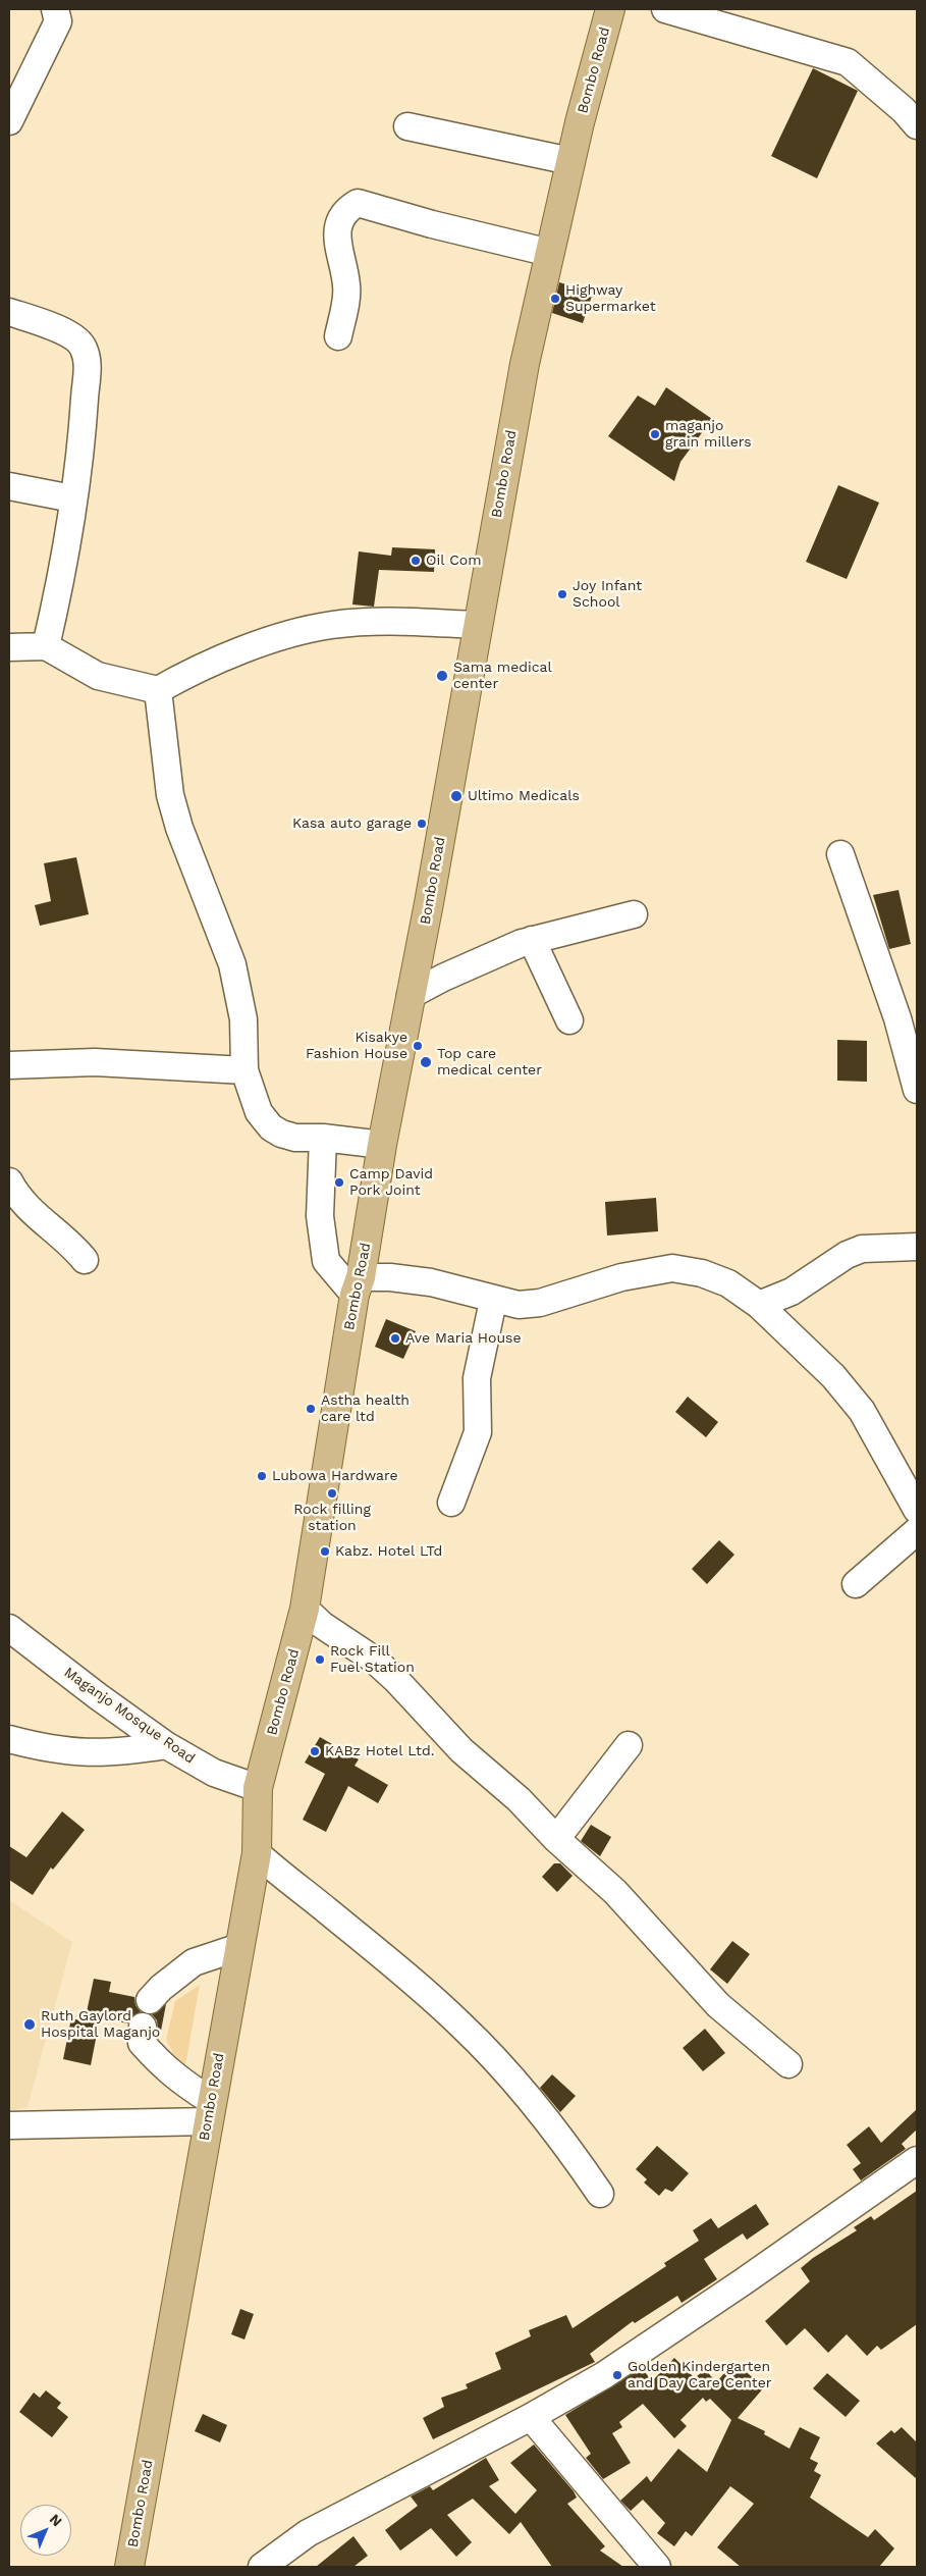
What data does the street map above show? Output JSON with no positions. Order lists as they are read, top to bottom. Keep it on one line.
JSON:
{"streets":{"main road":["Bombo Road"],"street":["Maganjo Mosque Road"]},"crossings":[["Bombo Road","Maganjo Mosque Road"]],"places":["Highway Supermarket","maganjo grain millers","Oil Com","Joy Infant School","Sama medical center","Ultimo Medicals","Kasa auto garage","Kisakye Fashion House","Top care medical center","Camp David Pork Joint","Ave Maria House","Astha health care ltd","Lubowa Hardware","Rock filling station","Kabz. Hotel LTd","Rock Fill Fuel Station","KABz Hotel Ltd.","Ruth Gaylord Hospital Maganjo","Golden Kindergarten and Day Care Center"],"north":"top right"}
